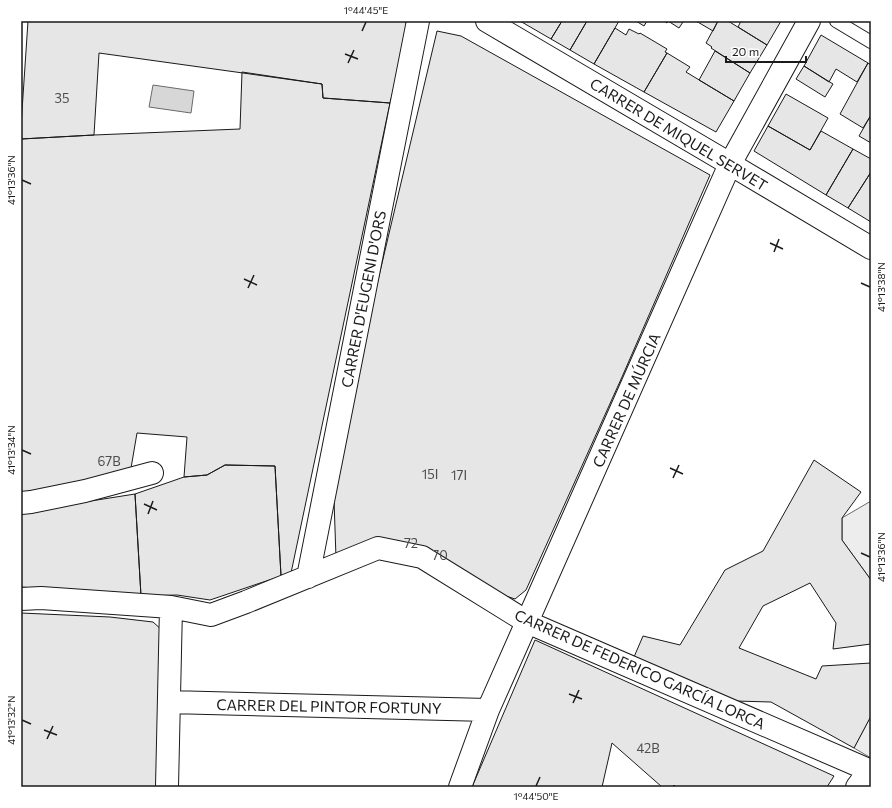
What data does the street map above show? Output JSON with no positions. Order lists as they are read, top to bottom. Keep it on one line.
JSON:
{"streets":{"street":["CARRER DE MIQUEL SERVET","CARRER D'EUGENI D'ORS","CARRER DE MÚRCIA","CARRER DE FEDERICO GARCÍA LORCA","CARRER DEL PINTOR FORTUNY"]},"crossings":[["CARRER DE MIQUEL SERVET","CARRER DE MÚRCIA"],["CARRER D'EUGENI D'ORS","CARRER DE FEDERICO GARCÍA LORCA"],["CARRER DE MÚRCIA","CARRER DE FEDERICO GARCÍA LORCA"],["CARRER DE MÚRCIA","CARRER DEL PINTOR FORTUNY"]],"house_numbers":["35","67B","15I","17I","72","70","42B"],"scale_bar":"20 m","coordinates":["1°44'45\"E","41°13'36\"N","41°13'38\"N","41°13'34\"N","41°13'32\"N","1°44'50\"E"]}
